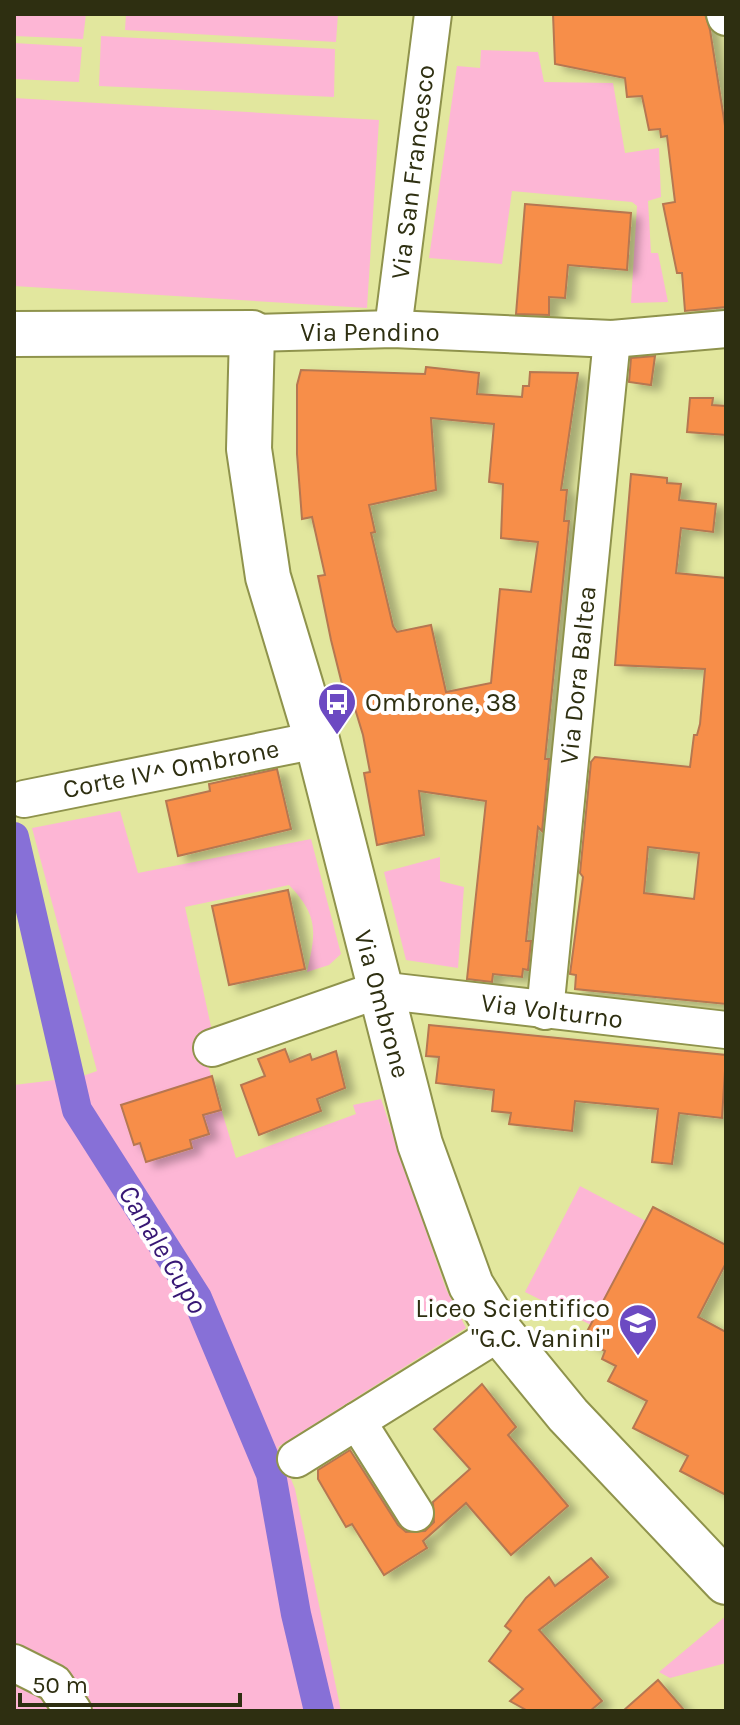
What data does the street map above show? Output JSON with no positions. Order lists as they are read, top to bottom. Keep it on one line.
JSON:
{"streets":{"street":["Via San Francesco","Via Pendino","Via Dora Baltea","Corte IV^ Ombrone","Via Ombrone","Via Volturno"]},"crossings":[["Via San Francesco","Via Pendino"],["Via Pendino","Via Dora Baltea"],["Via Pendino","Via Ombrone"],["Via Dora Baltea","Via Volturno"],["Corte IV^ Ombrone","Via Ombrone"],["Via Ombrone","Via Volturno"]],"water":["Canale Cupo"],"places":{"bus stop":["Ombrone, 38"],"school or university":["Liceo Scientifico \"G.C. Vanini\""]},"scale_bar":"50 m"}
